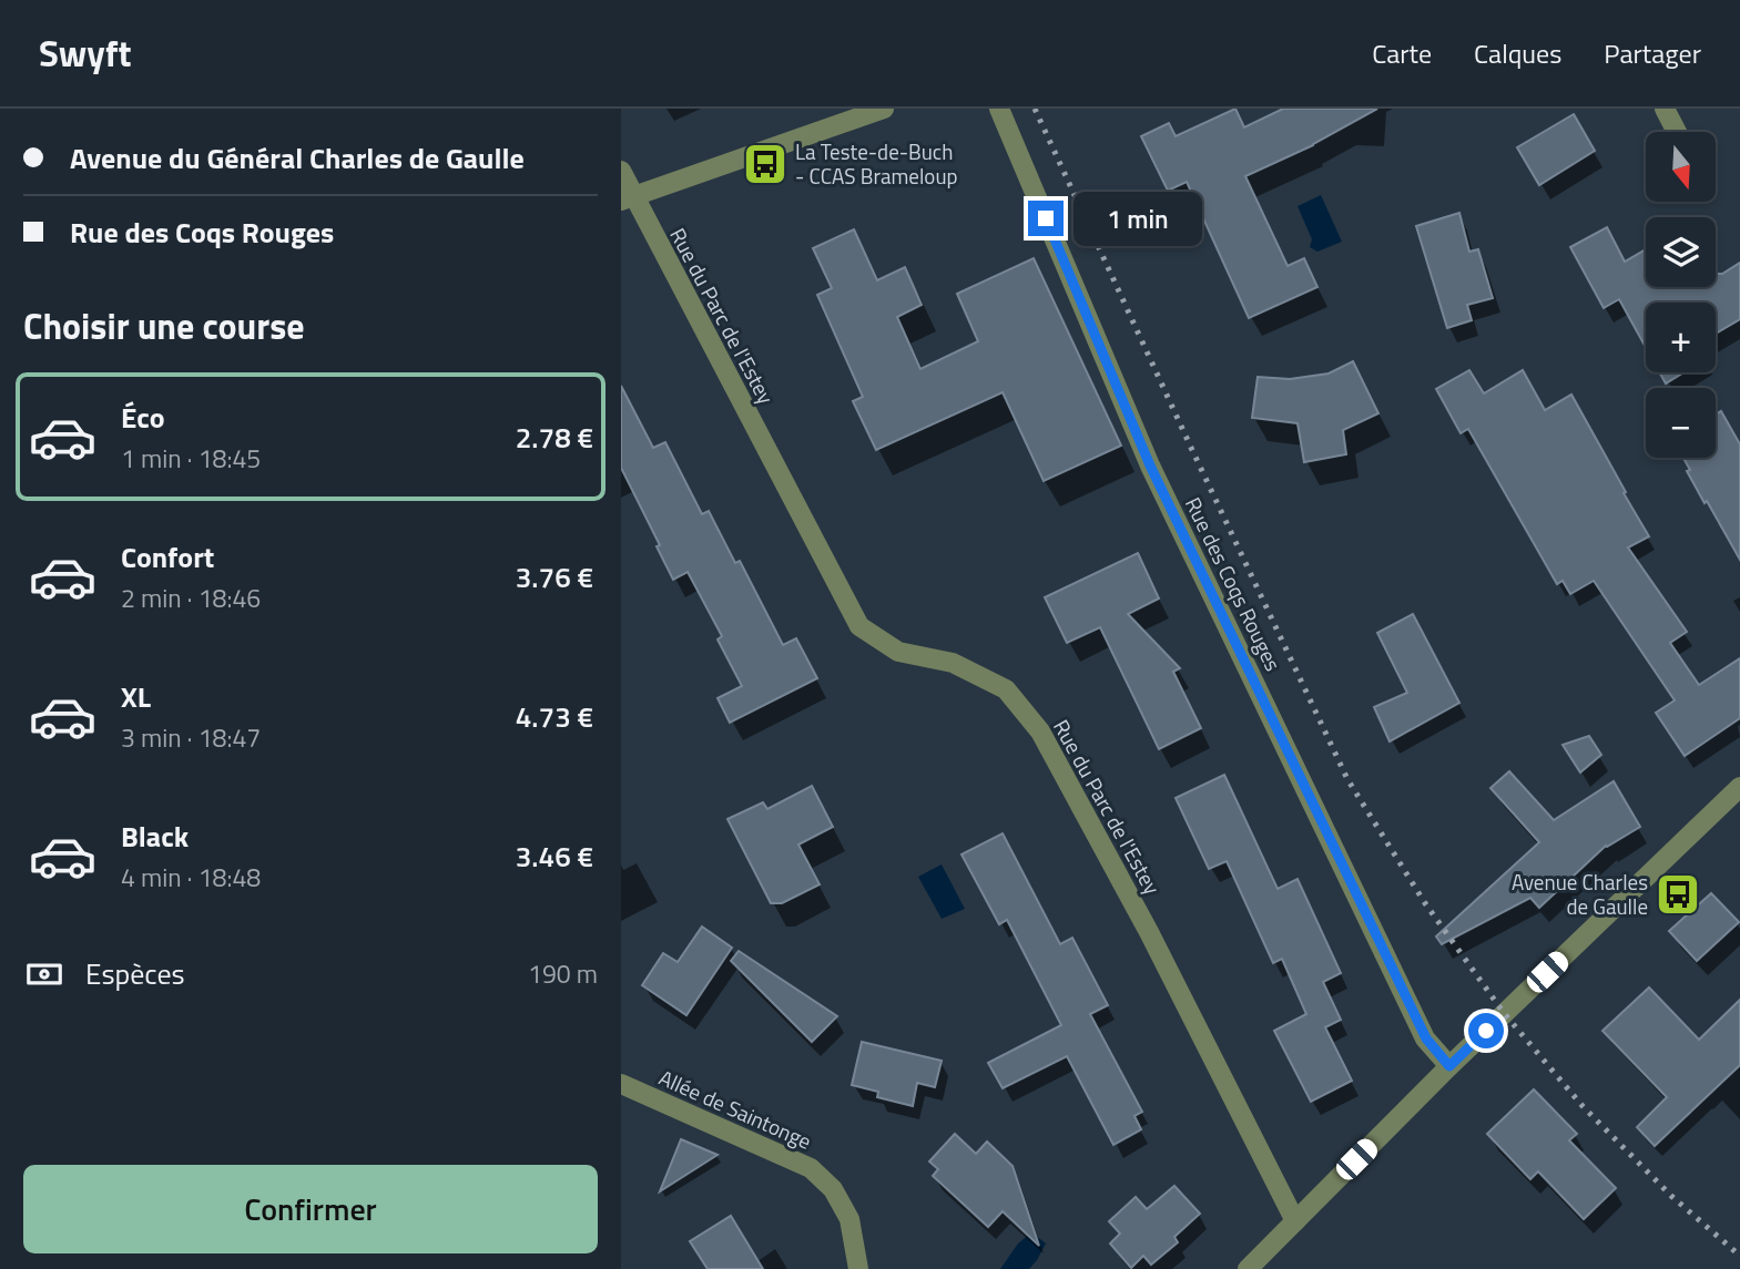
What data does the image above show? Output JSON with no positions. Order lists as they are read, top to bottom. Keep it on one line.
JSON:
{"streets":{"street":["Rue du Parc de l'Estey","Rue des Coqs Rouges","Allée de Saintonge"]},"places":{"bus stop":["La Teste-de-Buch - CCAS Brameloup","Avenue Charles de Gaulle"]},"north":"bottom","page":{"header":"Swyft","nav":["Carte","Calques","Partager"],"banner":["Avenue du Général Charles de Gaulle","Rue des Coqs Rouges"],"map_buttons":["+","−"],"bubble":"1 min","heading":"Choisir une course","list":[{"name":"Éco","note":"1 min · 18:45","value":"2.78 €"},{"name":"Confort","note":"2 min · 18:46","value":"3.76 €"},{"name":"XL","note":"3 min · 18:47","value":"4.73 €"},{"name":"Black","note":"4 min · 18:48","value":"3.46 €"}],"pay":["Espèces","190 m"],"buttons":"Confirmer"}}
